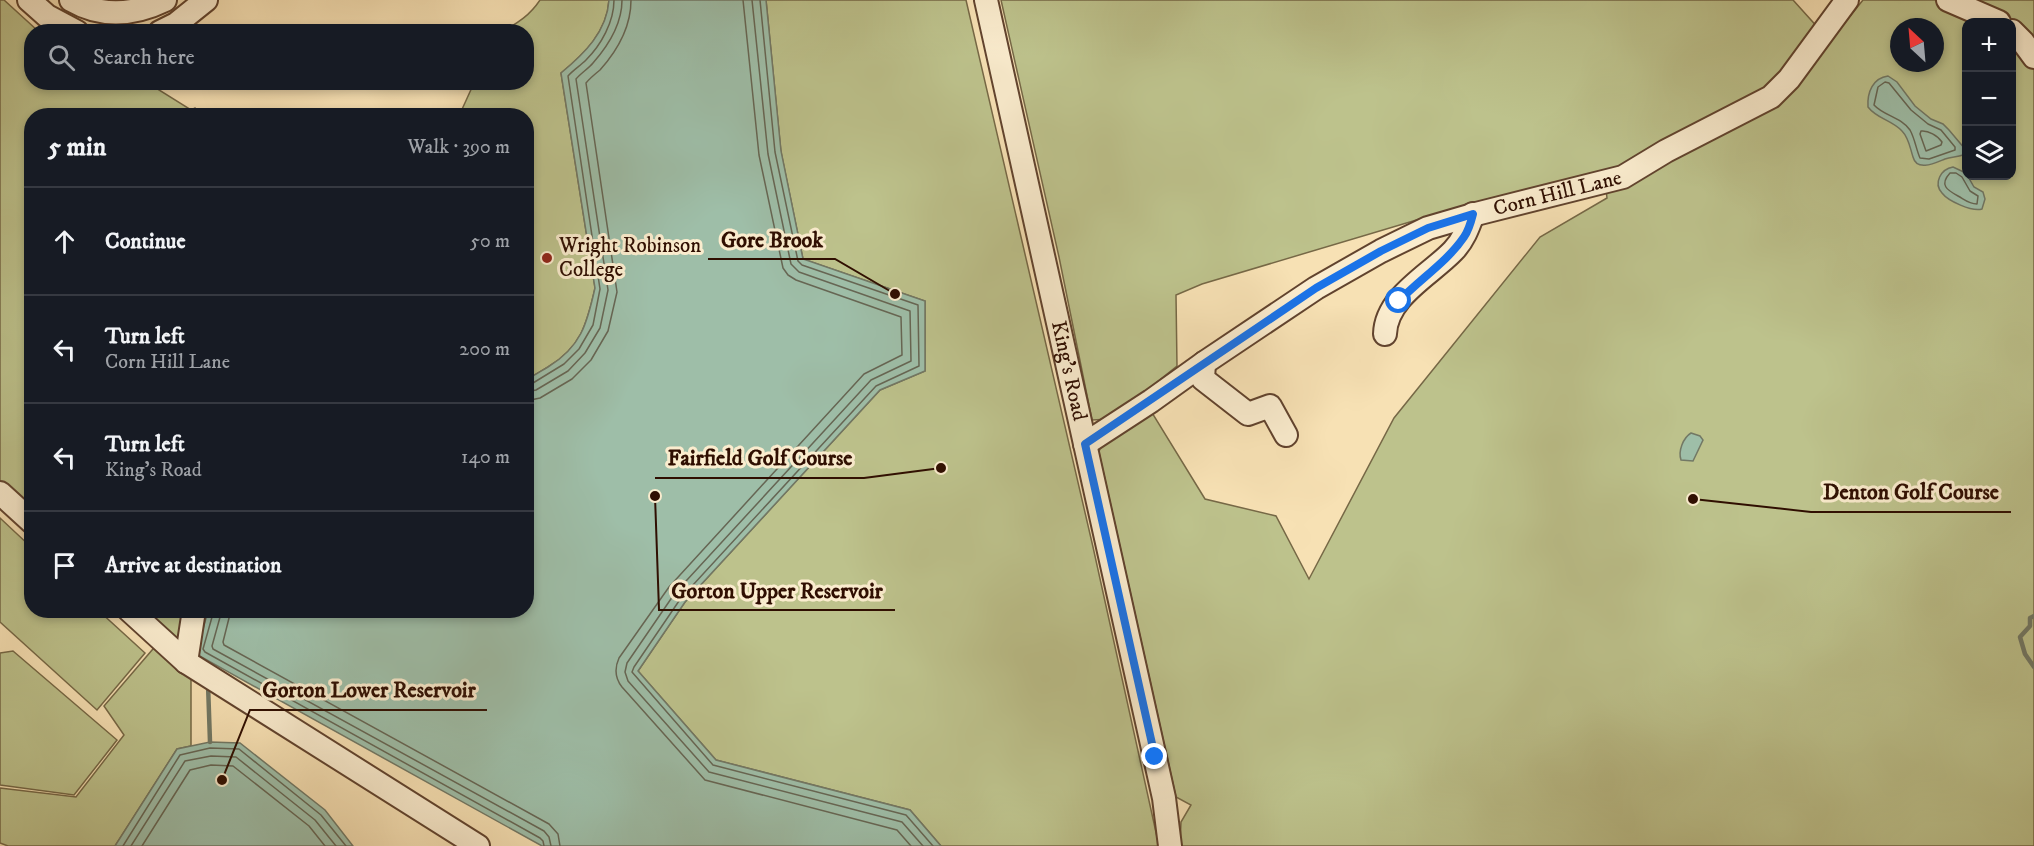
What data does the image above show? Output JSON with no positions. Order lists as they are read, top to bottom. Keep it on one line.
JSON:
{"streets":{"street":["Corn Hill Lane","King's Road"]},"crossings":[["Corn Hill Lane","King's Road"]],"places":["Wright Robinson College","Gore Brook","Fairfield Golf Course","Gorton Upper Reservoir","Denton Golf Course","Gorton Lower Reservoir"],"north":"top left","page":{"map_buttons":["+","−"],"search":"Search here","heading":["5 min","Walk · 390 m"],"list":[["Continue","50 m"],["Turn left","Corn Hill Lane","200 m"],["Turn left","King's Road","140 m"],"Arrive at destination"]}}
